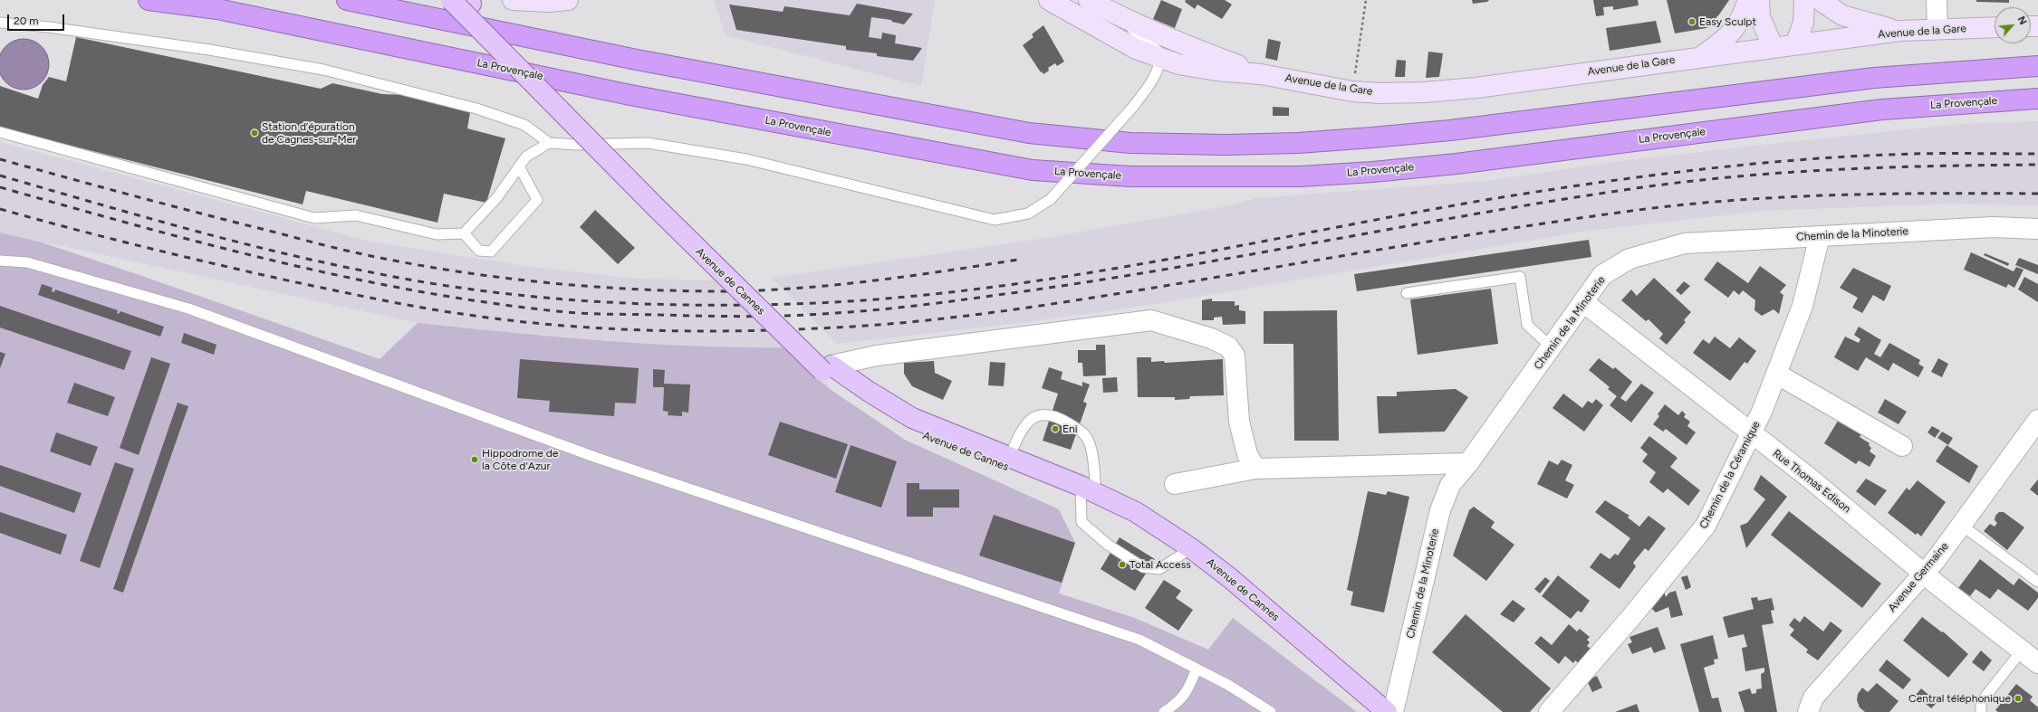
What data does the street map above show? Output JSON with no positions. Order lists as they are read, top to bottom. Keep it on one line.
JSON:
{"streets":{"highway":["La Provençale"],"main road":["Avenue de la Gare","Avenue de Cannes"],"street":["Chemin de la Minoterie","Chemin de la Céramique","Rue Thomas Edison","Avenue Germaine"]},"crossings":[["Chemin de la Minoterie","Chemin de la Céramique"],["Chemin de la Minoterie","Rue Thomas Edison"],["Chemin de la Céramique","Rue Thomas Edison"],["Rue Thomas Edison","Avenue Germaine"]],"places":["Easy Sculpt","Station d’épuration de Cagnes-sur-Mer","Eni","Hippodrome de la Côte d'Azur","Total Access","Central téléphonique"],"scale_bar":"20 m","north":"top right"}
